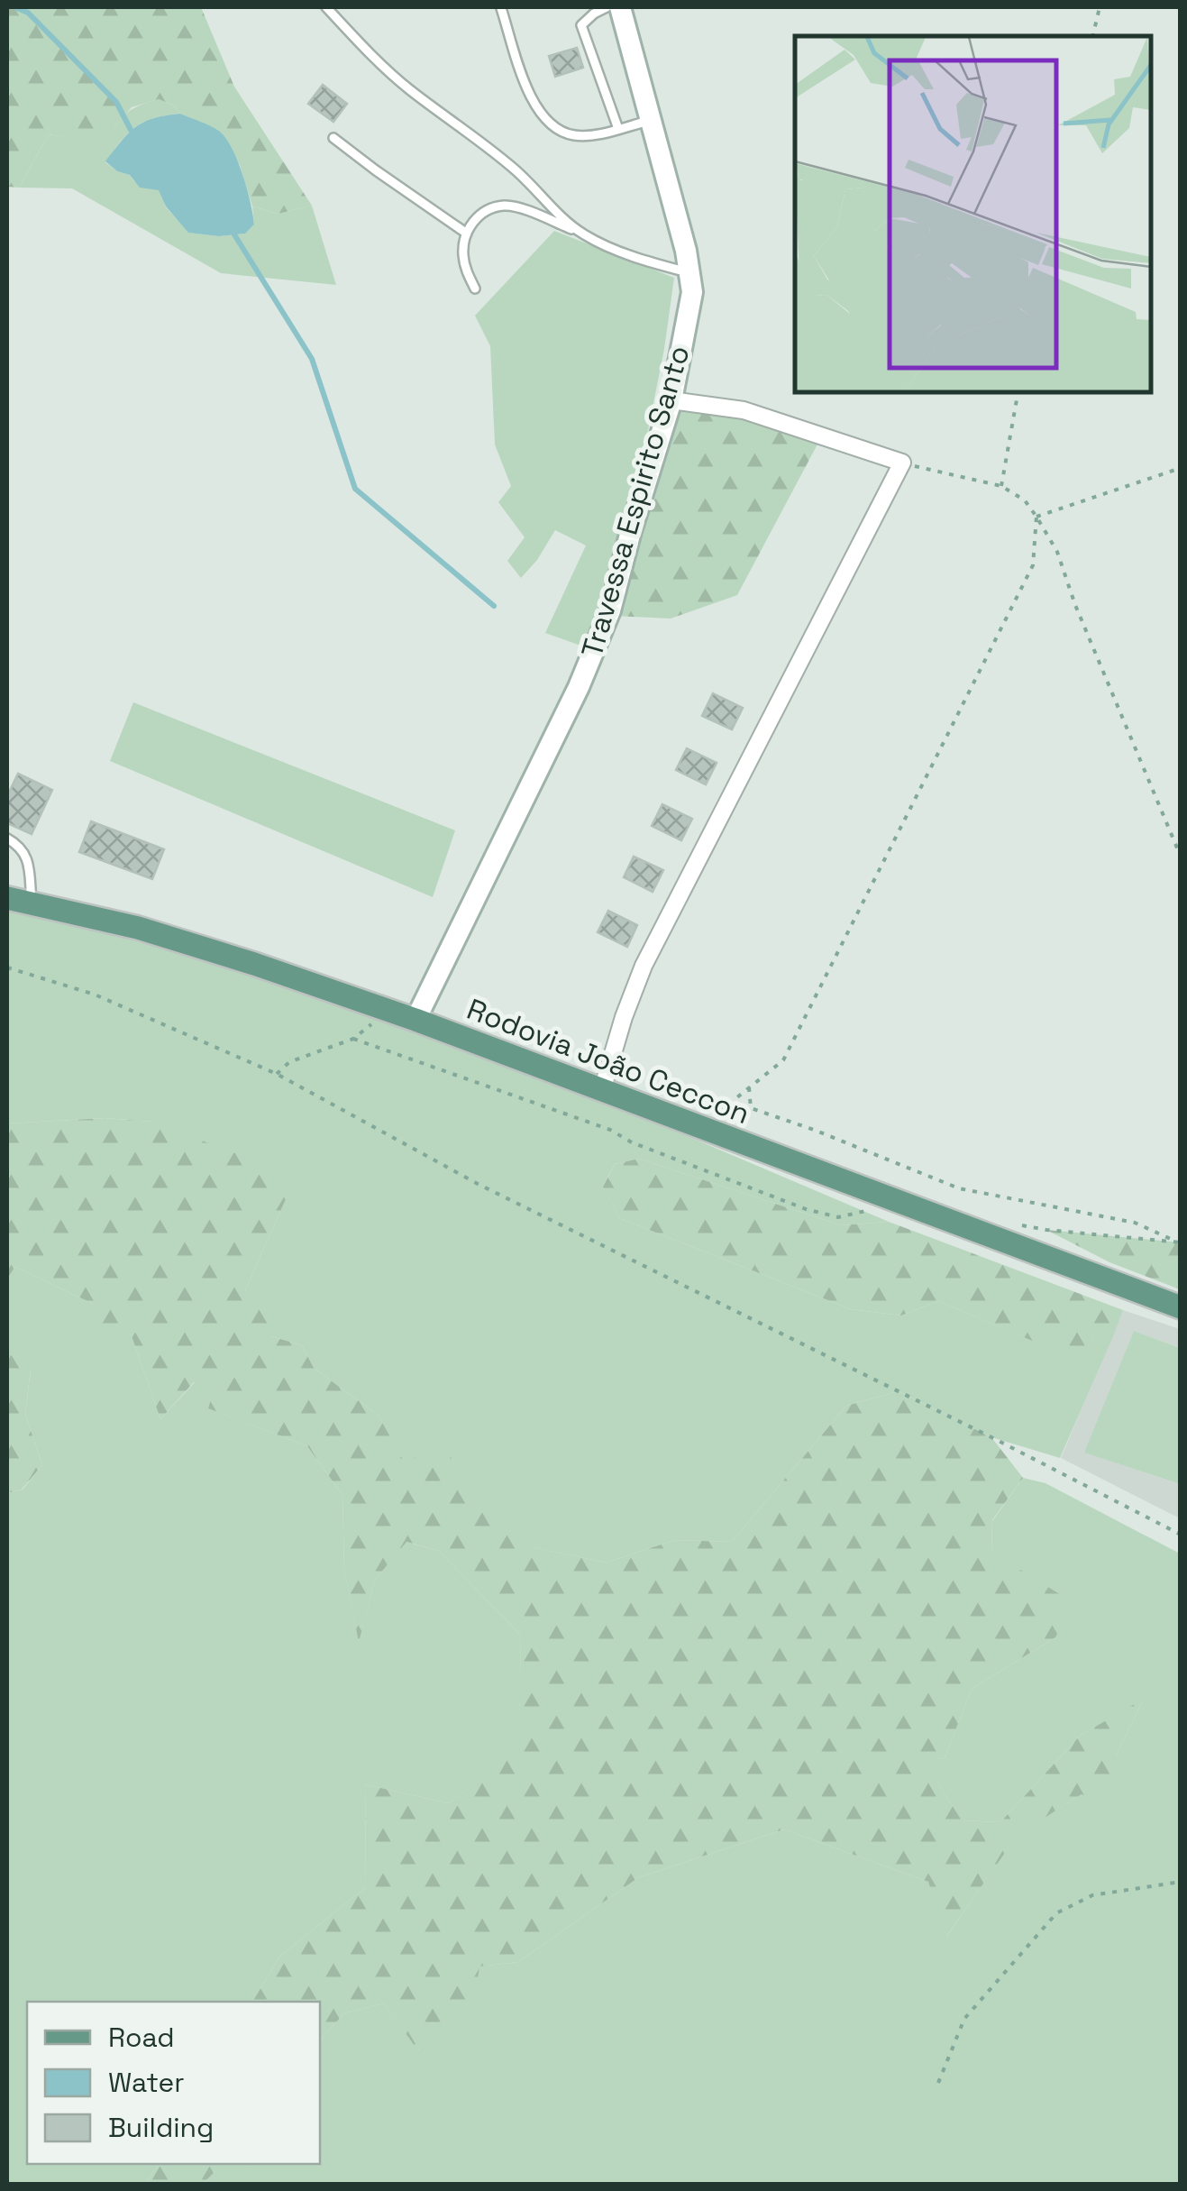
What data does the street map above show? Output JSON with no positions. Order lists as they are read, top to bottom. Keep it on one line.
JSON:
{"streets":{"main road":["Rodovia João Ceccon"],"street":["Travessa Espirito Santo"]},"crossings":[["Travessa Espirito Santo","Rodovia João Ceccon"]],"legend":["Road","Water","Building"]}
